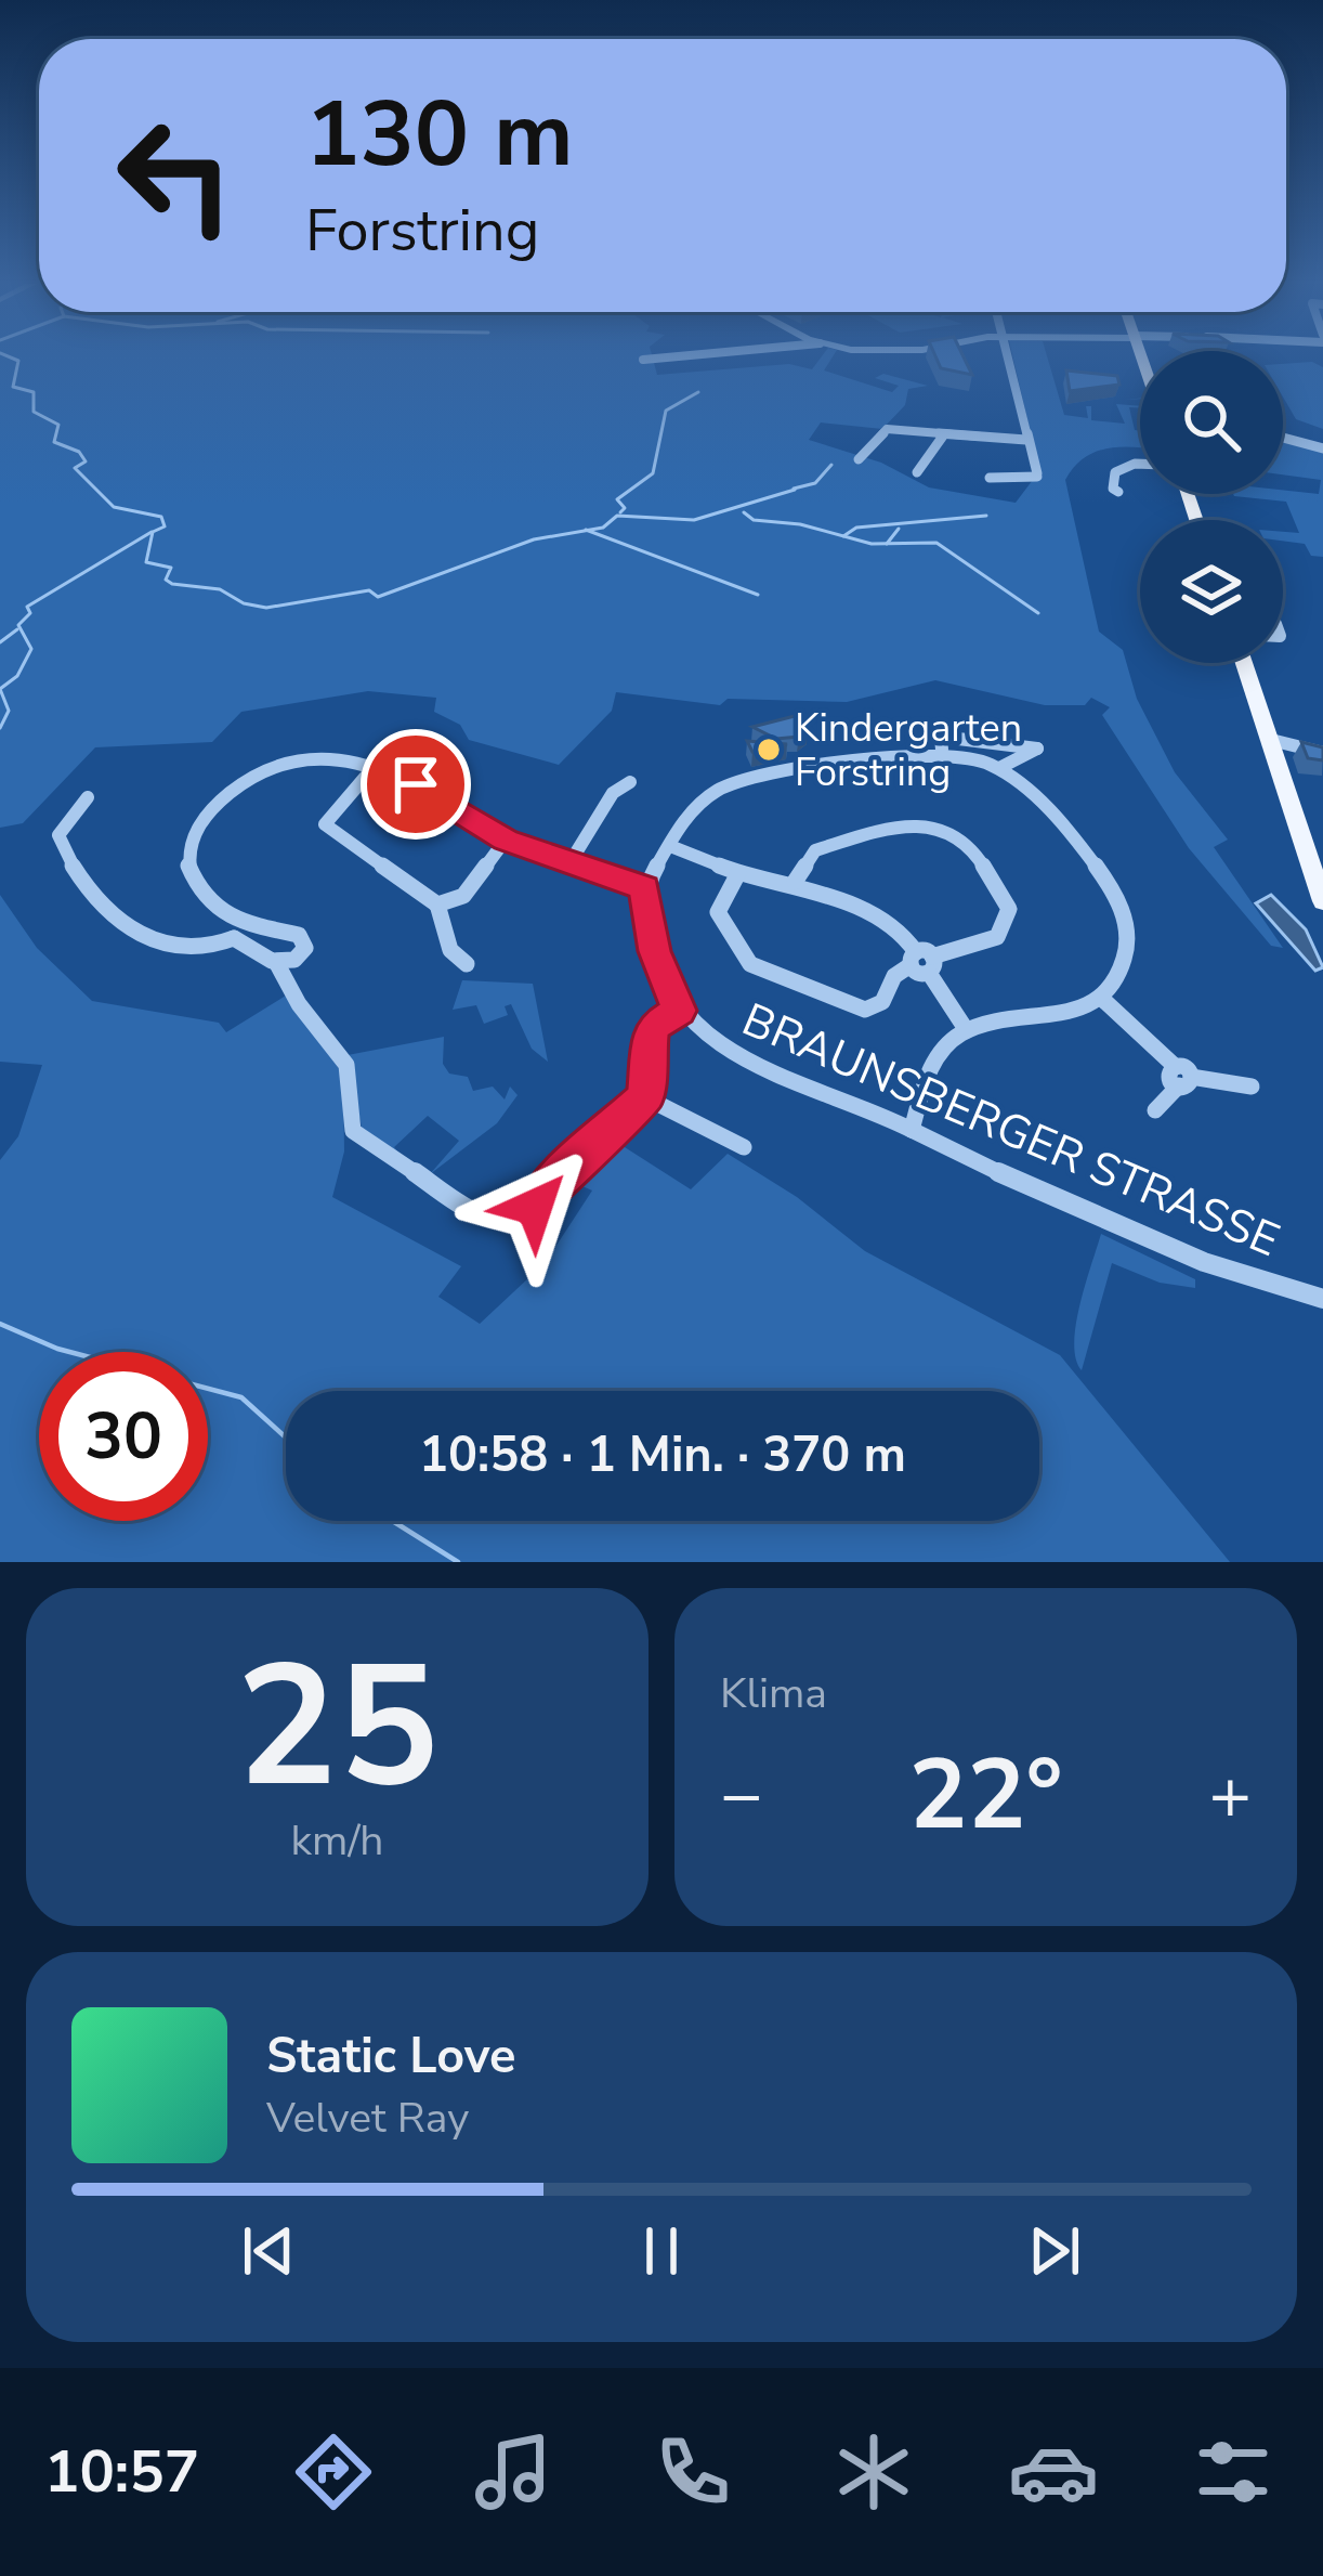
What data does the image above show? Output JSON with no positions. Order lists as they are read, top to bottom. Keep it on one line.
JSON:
{"streets":{"street":["BRAUNSBERGER STRASSE"]},"places":["Kindergarten Forstring"],"page":{"turn":["130 m","Forstring"],"limit":"30","trip":"10:58 · 1 Min. · 370 m","tile":[["25","km/h"],"Klima"],"heat":["−","22°","+"],"song":["Static Love","Velvet Ray"],"tabs":"10:57"}}
